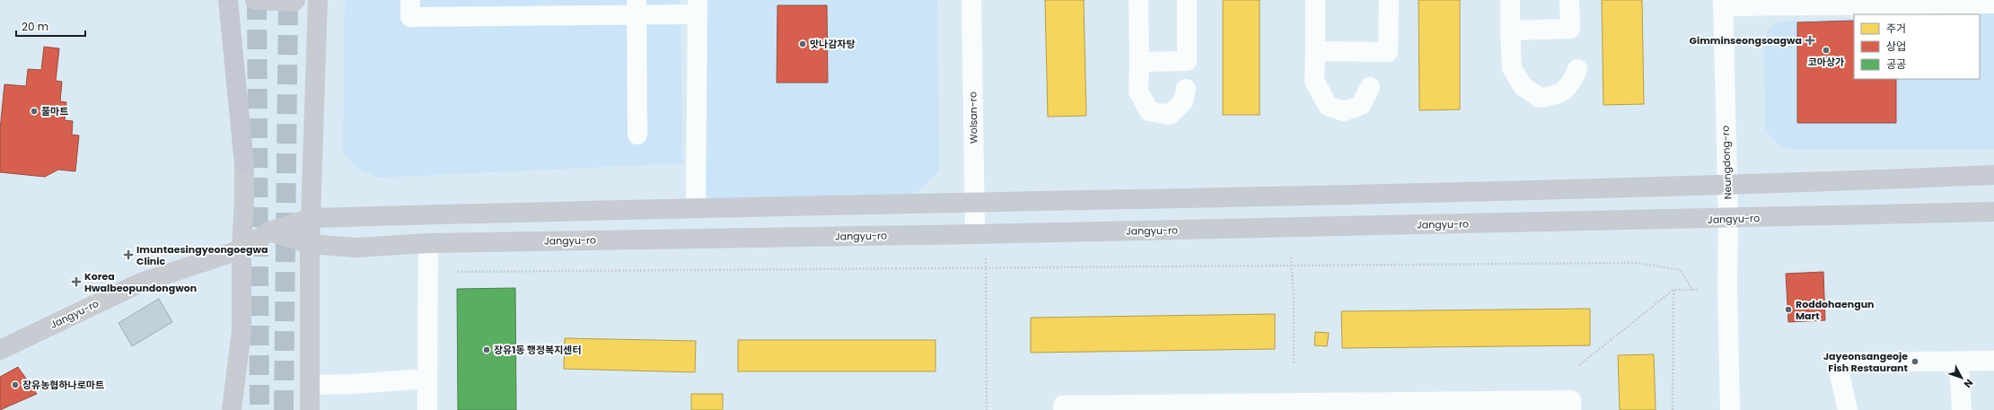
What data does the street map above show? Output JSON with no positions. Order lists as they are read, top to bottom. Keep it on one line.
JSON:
{"streets":{"main road":["Jangyu-ro"],"street":["Wolsan-ro","Neungdong-ro"]},"crossings":[["Wolsan-ro","Jangyu-ro"],["Neungdong-ro","Jangyu-ro"]],"places":{"health":["Gimminseongsoagwa","Imuntaesingyeongoegwa Clinic","Korea Hwalbeopundongwon"],"other":["맛나감자탕","코아상가","풀마트","Roddohaengun Mart","장유1동 행정복지센터","Jayeonsangeoje Fish Restaurant","장유농협하나로마트"]},"legend":["주거","상업","공공"],"scale_bar":"20 m","north":"bottom right"}
